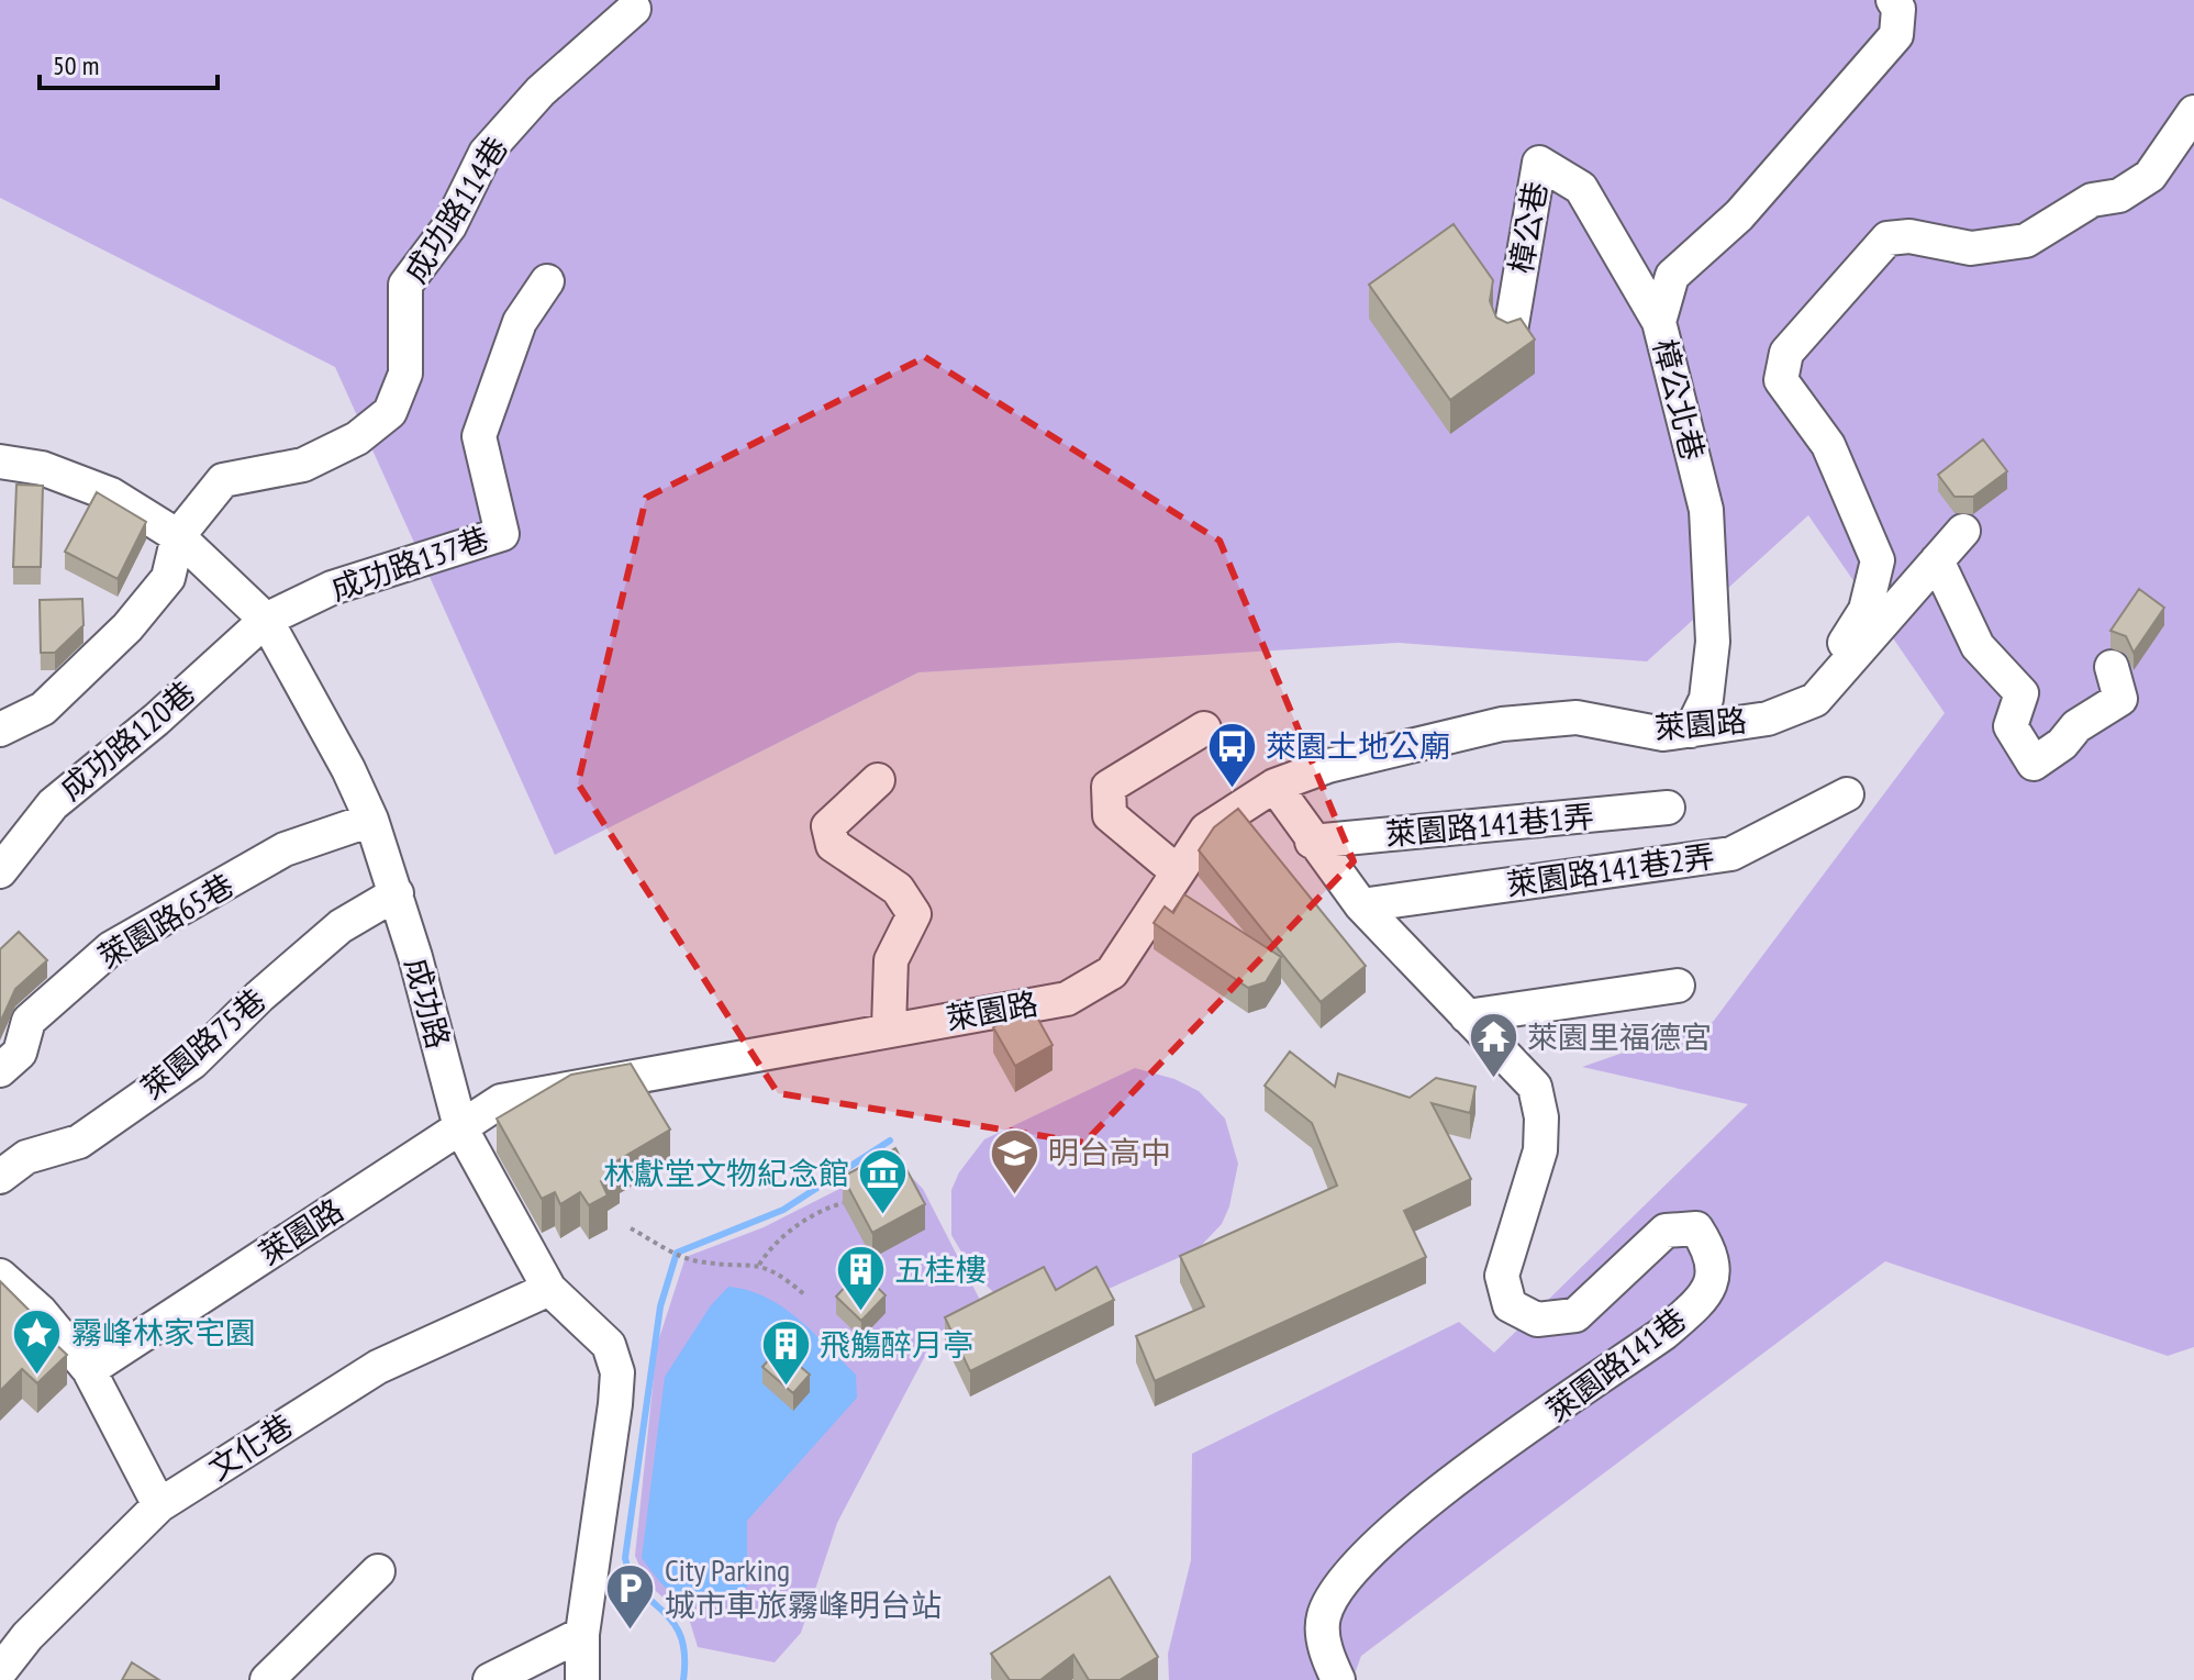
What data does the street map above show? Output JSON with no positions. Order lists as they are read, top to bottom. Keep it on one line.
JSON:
{"streets":{"street":["成功路114巷","樟公巷","樟公北巷","成功路137巷","萊園路","成功路120巷","萊園路141巷1弄","萊園路141巷2弄","萊園路65巷","成功路","萊園路75巷","萊園路141巷","文化巷"]},"crossings":[["成功路114巷","成功路"],["樟公巷","樟公北巷"],["樟公北巷","萊園路"],["成功路137巷","成功路120巷"],["成功路137巷","成功路"],["萊園路","成功路"],["萊園路","萊園路141巷"],["成功路120巷","成功路"],["萊園路141巷1弄","萊園路141巷"],["萊園路141巷2弄","萊園路141巷"],["萊園路65巷","成功路"],["成功路","萊園路75巷"],["成功路","文化巷"]],"places":{"bus stop":["萊園土地公廟"],"temple":["萊園里福德宮"],"school or university":["明台高中"],"museum":["林獻堂文物紀念館"],"building":["五桂樓","飛觴醉月亭"],"place":["霧峰林家宅園"],"parking":["City Parking 城市車旅霧峰明台站"]},"scale_bar":"50 m"}
